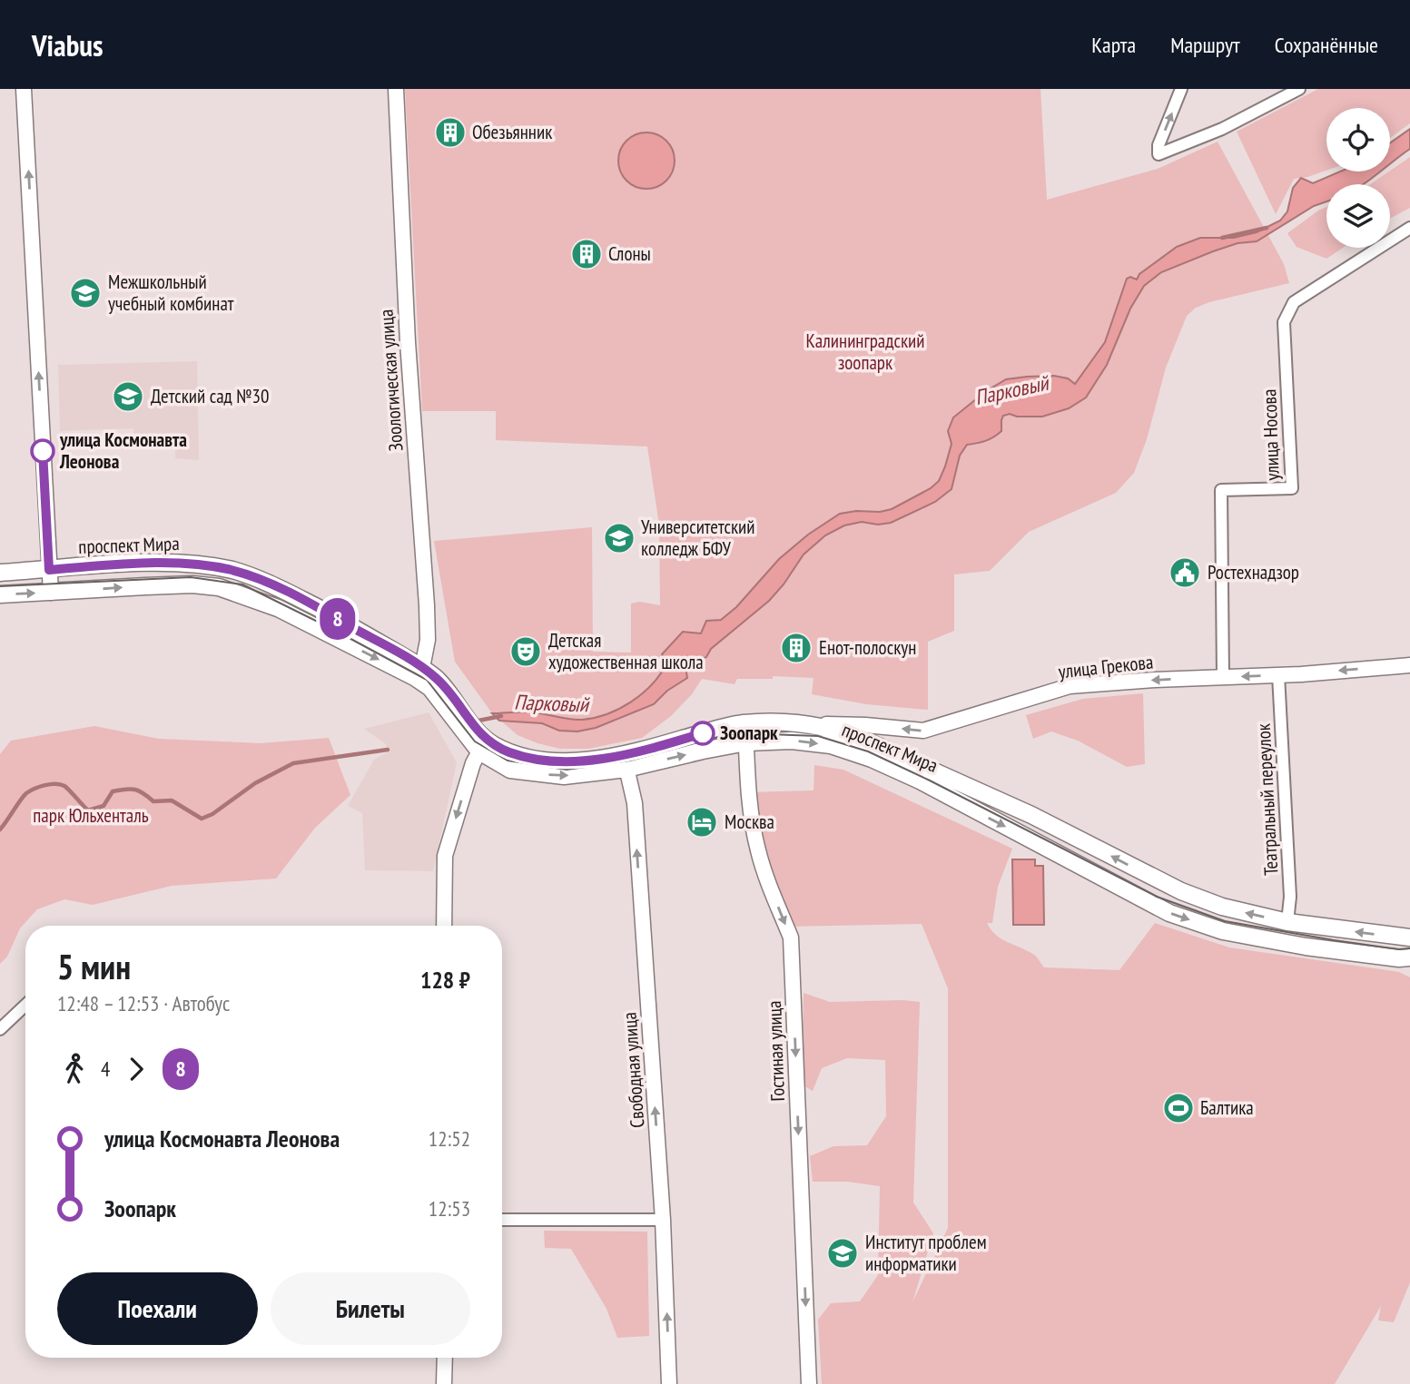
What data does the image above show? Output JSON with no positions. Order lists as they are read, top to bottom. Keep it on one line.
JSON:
{"streets":{"main road":["проспект Мира"],"street":["Зоологическая улица","улица Носова","улица Грекова","Театральный переулок","Гостиная улица","Свободная улица"]},"crossings":[["Зоологическая улица","проспект Мира"],["улица Носова","улица Грекова"],["проспект Мира","улица Грекова"],["проспект Мира","Театральный переулок"],["проспект Мира","Гостиная улица"],["проспект Мира","Свободная улица"],["улица Грекова","Театральный переулок"]],"one_way":["улица Грекова","Гостиная улица","Свободная улица"],"water":["Парковый"],"parks":["Калининградский зоопарк","парк Юльхенталь"],"places":{"building":["Обезьянник","Слоны","Енот-полоскун"],"school or university":["Межшкольный учебный комбинат","Детский сад №30","Университетский колледж БФУ","Институт проблем информатики"],"other":["улица Космонавта Леонова","Зоопарк"],"public building":["Ростехнадзор"],"theatre":["Детская художественная школа"],"hotel":["Москва"],"sports":["Балтика"]},"lines":["bus line 8"],"page":{"header":"Viabus","nav":["Карта","Маршрут","Сохранённые"],"on_map":"8","heading":["5 мин","12:48 – 12:53 · Автобус","128 ₽"],"legs":["4","8"],"list":[{"name":"улица Космонавта Леонова","value":"12:52"},{"name":"Зоопарк","value":"12:53"}],"buttons":["Поехали","Билеты"]}}
